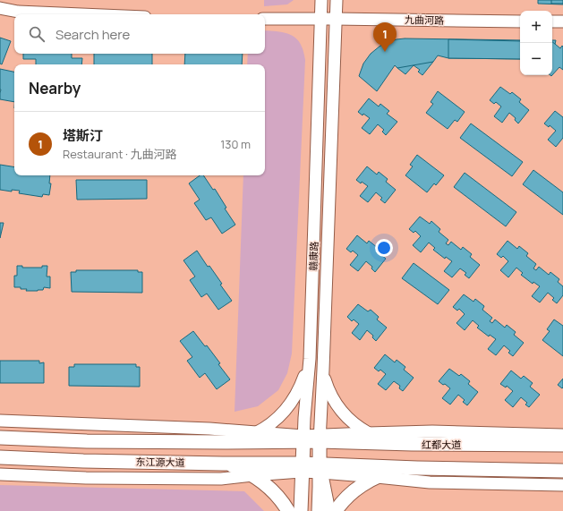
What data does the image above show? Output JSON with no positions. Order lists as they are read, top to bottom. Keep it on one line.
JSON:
{"streets":{"main road":["赣康路","红都大道","东江源大道"],"street":["九曲河路"]},"crossings":[["九曲河路","赣康路"],["赣康路","红都大道"],["赣康路","东江源大道"],["红都大道","东江源大道"]],"page":{"map_buttons":["+","−"],"search":"Search here","pins":"1","heading":"Nearby","list":[{"mark":"1","name":"塔斯汀","note":"Restaurant · 九曲河路","value":"130 m"}]}}
